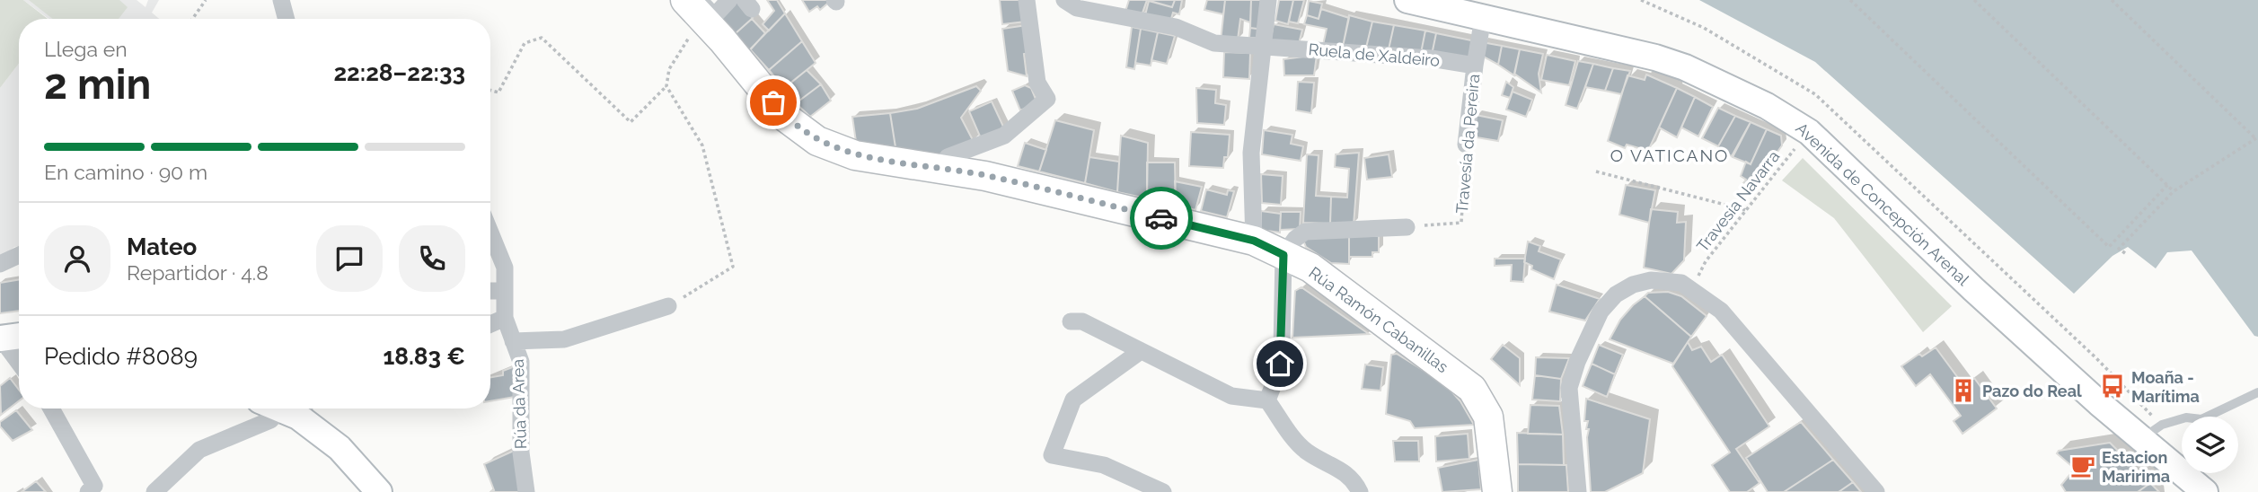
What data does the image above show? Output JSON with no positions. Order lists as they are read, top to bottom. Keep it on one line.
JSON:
{"streets":{"main road":["Rúa Ramón Cabanillas"],"street":["Ruela de Xaldeiro","Travesía da Pereira","Avenida de Concepción Arenal","Rúa da Area"],"path":["Travesía Navarra"]},"crossings":[["Ruela de Xaldeiro","Travesía da Pereira"],["Travesía Navarra","Avenida de Concepción Arenal"]],"districts":["O VATICANO"],"places":{"bus stop":["Moaña - Marítima"],"building":["Pazo do Real"],"cafe":["Estacion Maririma"]},"page":{"heading":["2 min","Llega en","22:28–22:33"],"panel":["Mateo","Repartidor · 4.8","Pedido #8089","18.83 €"],"bar":"En camino · 90 m"}}
